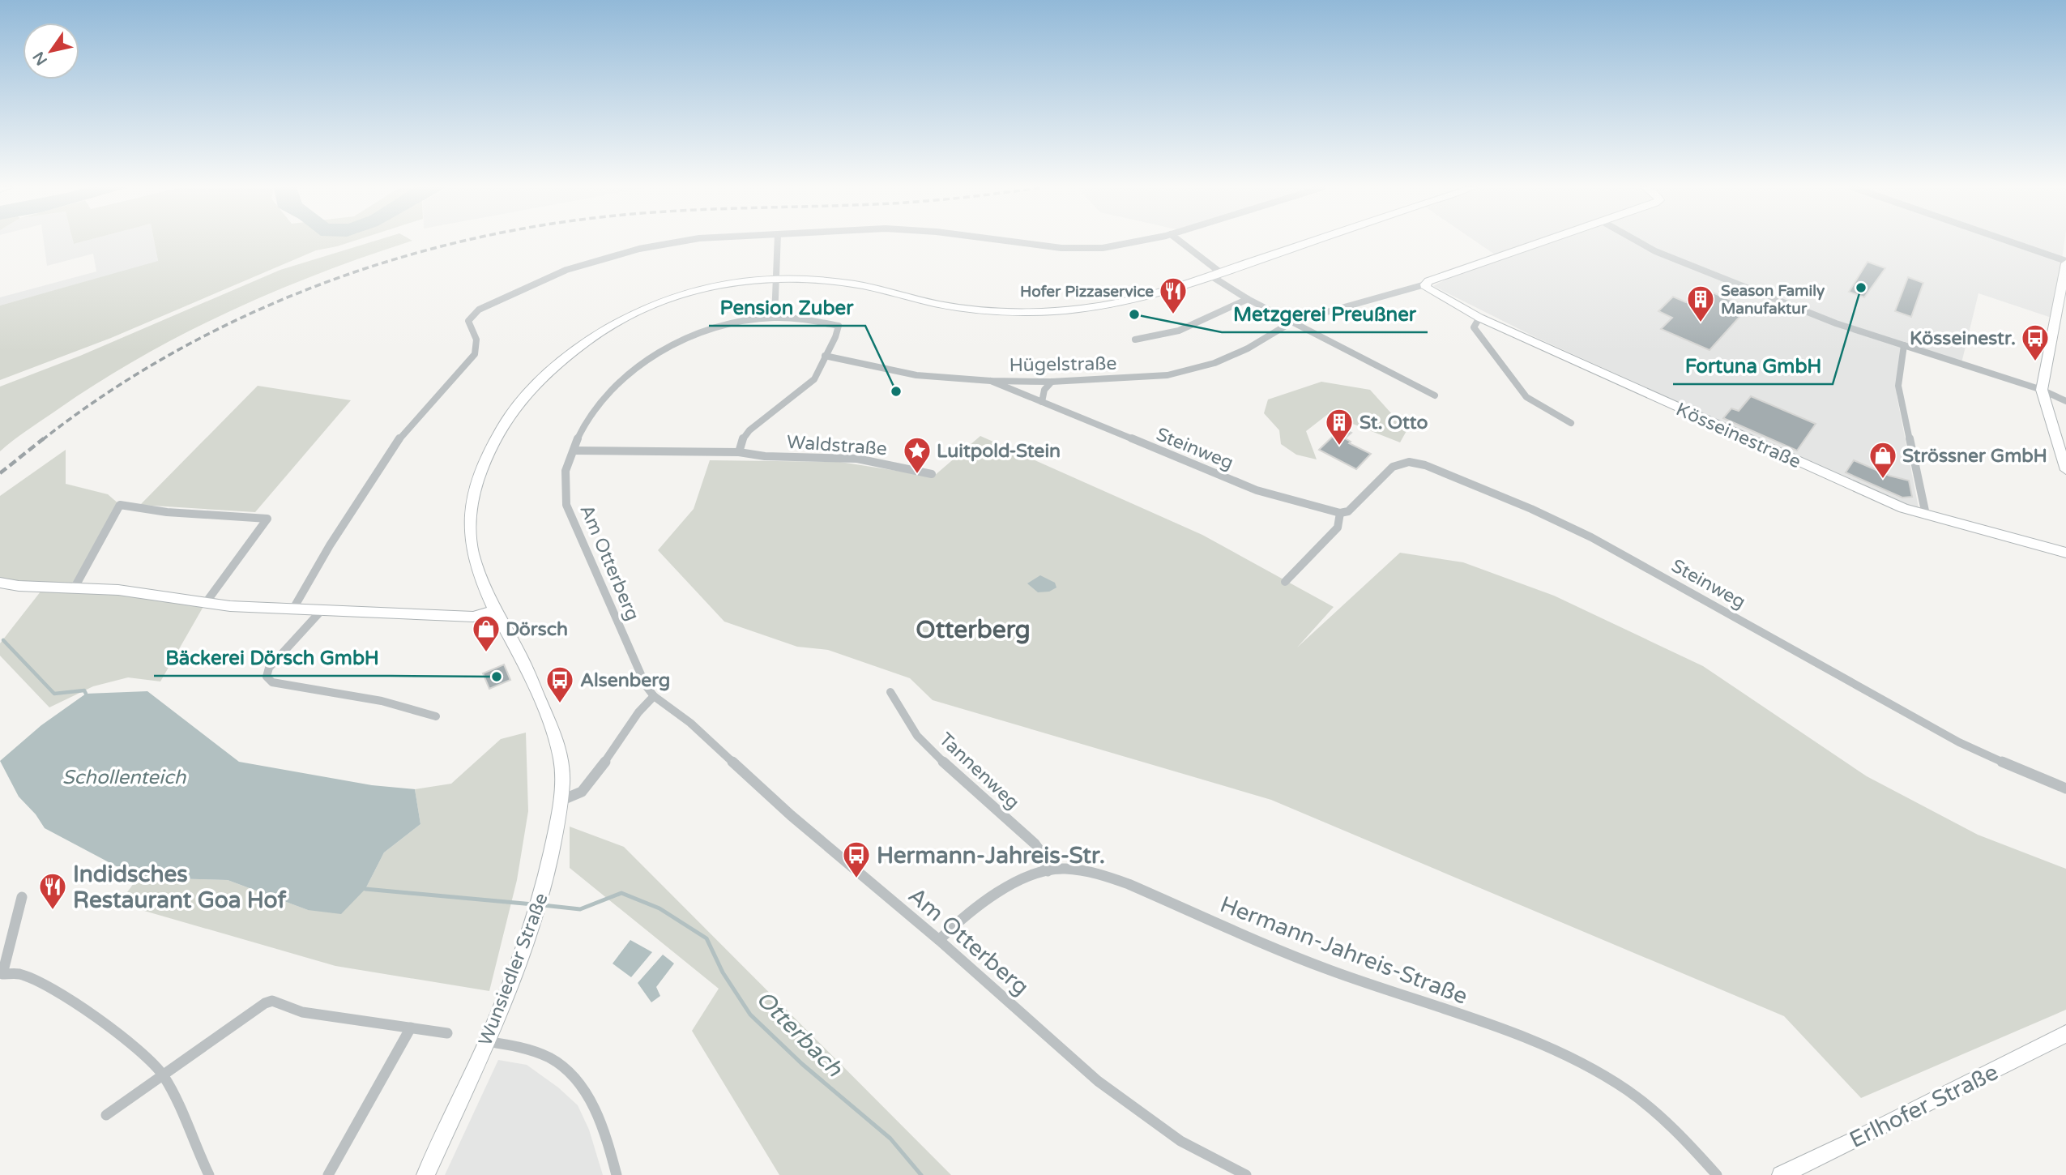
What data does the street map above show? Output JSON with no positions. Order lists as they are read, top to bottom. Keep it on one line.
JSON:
{"streets":{"street":["Hügelstraße","Kösseinestraße","Waldstraße","Steinweg","Am Otterberg","Tannenweg","Hermann-Jahreis-Straße","Wunsiedler Straße","Erlhofer Straße"]},"crossings":[["Hügelstraße","Kösseinestraße"],["Hügelstraße","Waldstraße"],["Hügelstraße","Steinweg"],["Waldstraße","Am Otterberg"],["Am Otterberg","Hermann-Jahreis-Straße"],["Tannenweg","Hermann-Jahreis-Straße"]],"districts":["Otterberg"],"water":["Schollenteich","Otterbach"],"places":{"other":["Fortuna GmbH","Metzgerei Preußner","Pension Zuber","Bäckerei Dörsch GmbH"],"restaurant":["Hofer Pizzaservice","Indidsches Restaurant Goa Hof"],"building":["Season Family Manufaktur","St. Otto"],"bus stop":["Kösseinestr.","Alsenberg","Hermann-Jahreis-Str."],"place":["Luitpold-Stein"],"shop":["Strössner GmbH","Dörsch"]},"north":"bottom left"}
